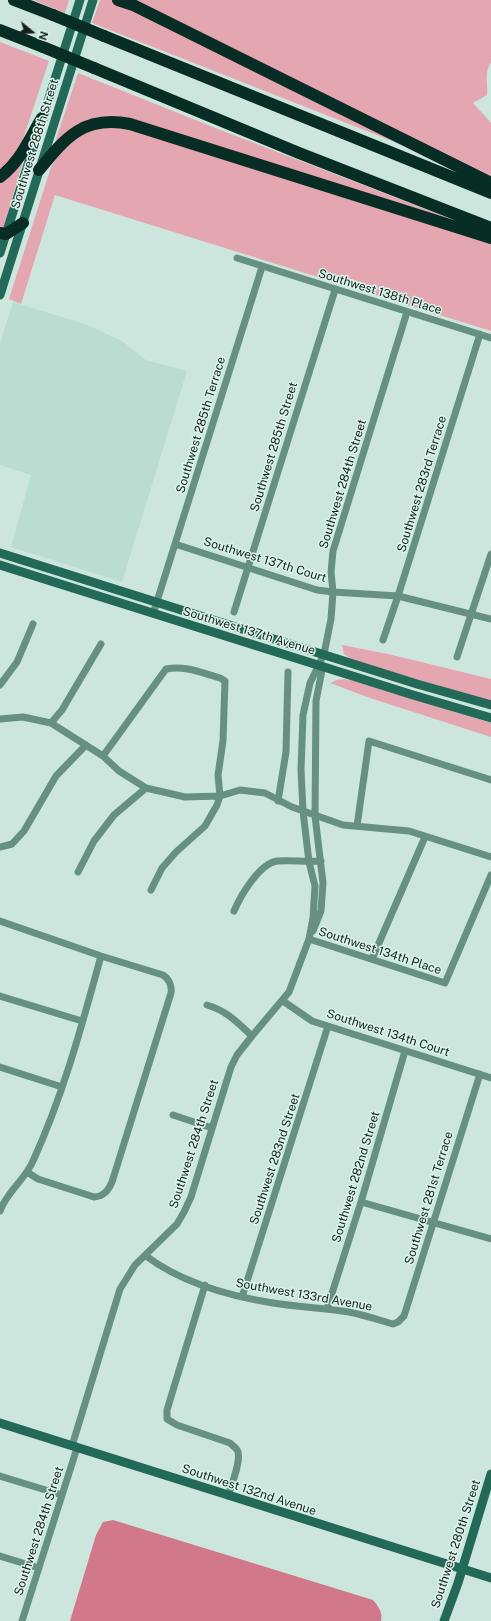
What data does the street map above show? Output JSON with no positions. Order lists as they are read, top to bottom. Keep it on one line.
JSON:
{"streets":{"main road":["Southwest 288th Street","Southwest 137th Avenue","Southwest 132nd Avenue","Southwest 280th Street"],"street":["Southwest 138th Place","Southwest 285th Terrace","Southwest 285th Street","Southwest 284th Street","Southwest 283rd Terrace","Southwest 137th Court","Southwest 134th Place","Southwest 134th Court","Southwest 283nd Street","Southwest 282nd Street","Southwest 281st Terrace","Southwest 133rd Avenue"]},"crossings":[["Southwest 138th Place","Southwest 285th Terrace"],["Southwest 138th Place","Southwest 285th Street"],["Southwest 138th Place","Southwest 284th Street"],["Southwest 138th Place","Southwest 283rd Terrace"],["Southwest 285th Terrace","Southwest 137th Court"],["Southwest 285th Terrace","Southwest 137th Avenue"],["Southwest 285th Street","Southwest 137th Court"],["Southwest 284th Street","Southwest 137th Court"],["Southwest 284th Street","Southwest 137th Avenue"],["Southwest 284th Street","Southwest 134th Place"],["Southwest 284th Street","Southwest 134th Court"],["Southwest 284th Street","Southwest 133rd Avenue"],["Southwest 284th Street","Southwest 132nd Avenue"],["Southwest 283rd Terrace","Southwest 137th Court"],["Southwest 134th Court","Southwest 283nd Street"],["Southwest 134th Court","Southwest 282nd Street"],["Southwest 134th Court","Southwest 281st Terrace"],["Southwest 283nd Street","Southwest 133rd Avenue"],["Southwest 282nd Street","Southwest 133rd Avenue"],["Southwest 281st Terrace","Southwest 133rd Avenue"],["Southwest 132nd Avenue","Southwest 280th Street"]],"north":"right"}
